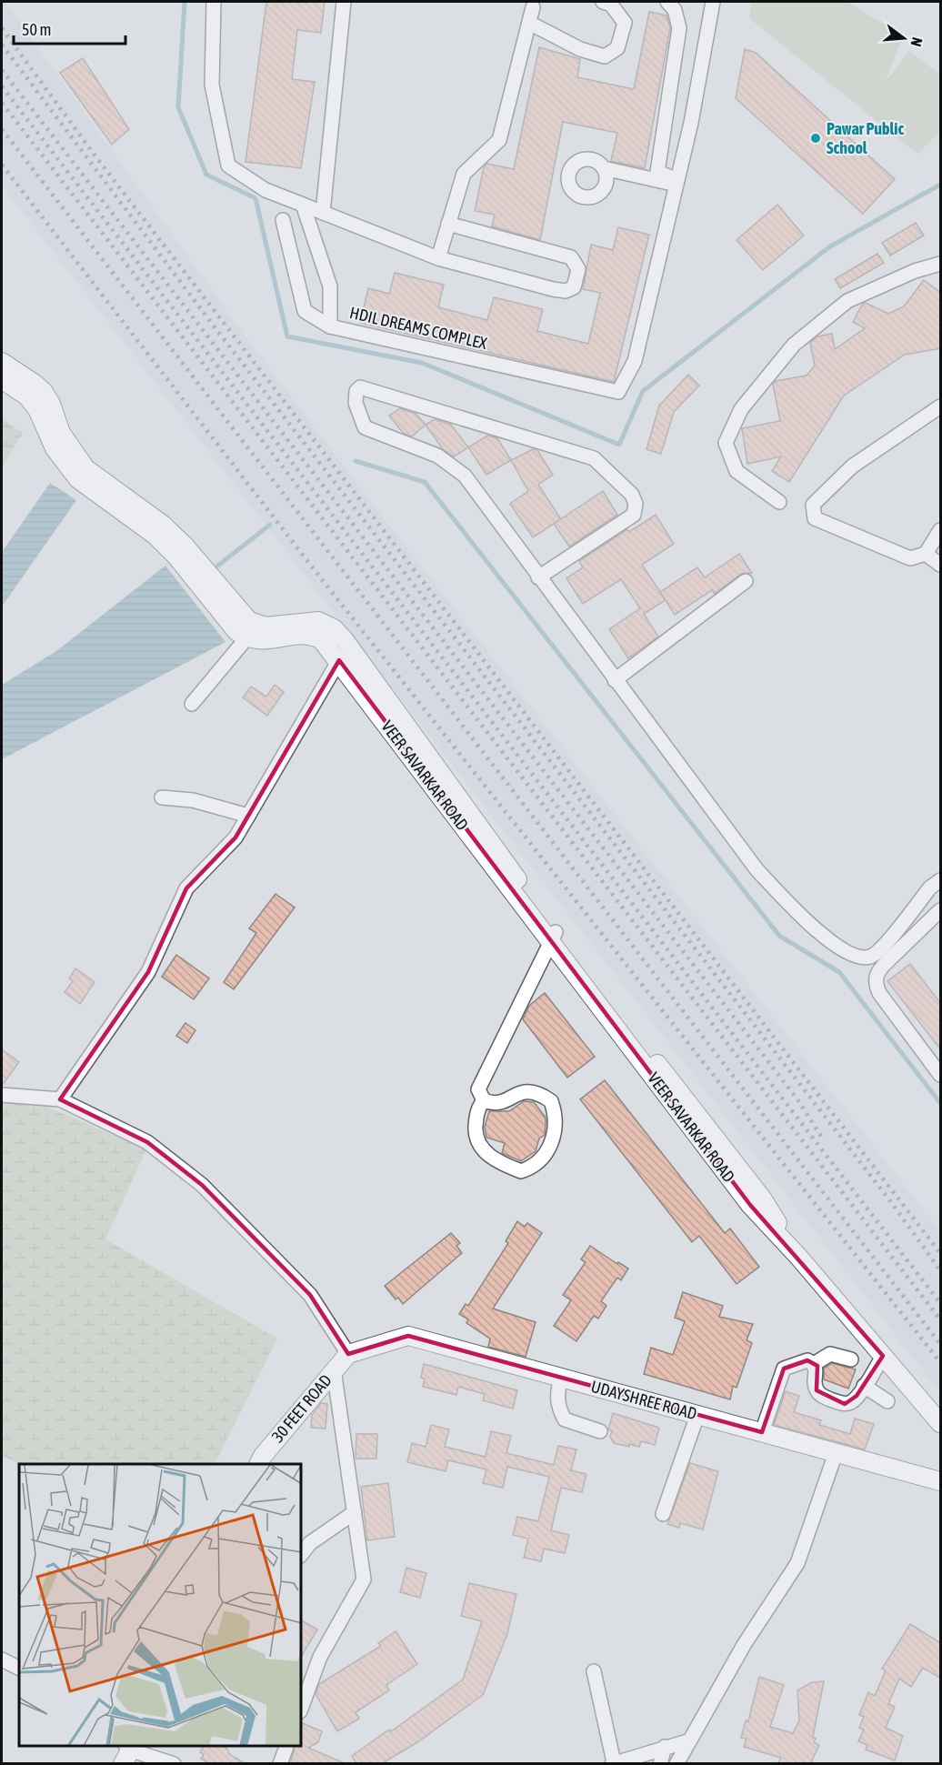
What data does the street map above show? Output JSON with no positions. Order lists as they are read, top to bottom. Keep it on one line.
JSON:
{"streets":{"street":["HDIL DREAMS COMPLEX","VEER SAVARKAR ROAD","UDAYSHREE ROAD","30 FEET ROAD"]},"crossings":[["UDAYSHREE ROAD","30 FEET ROAD"]],"places":["Pawar Public School"],"scale_bar":"50 m","north":"right"}
